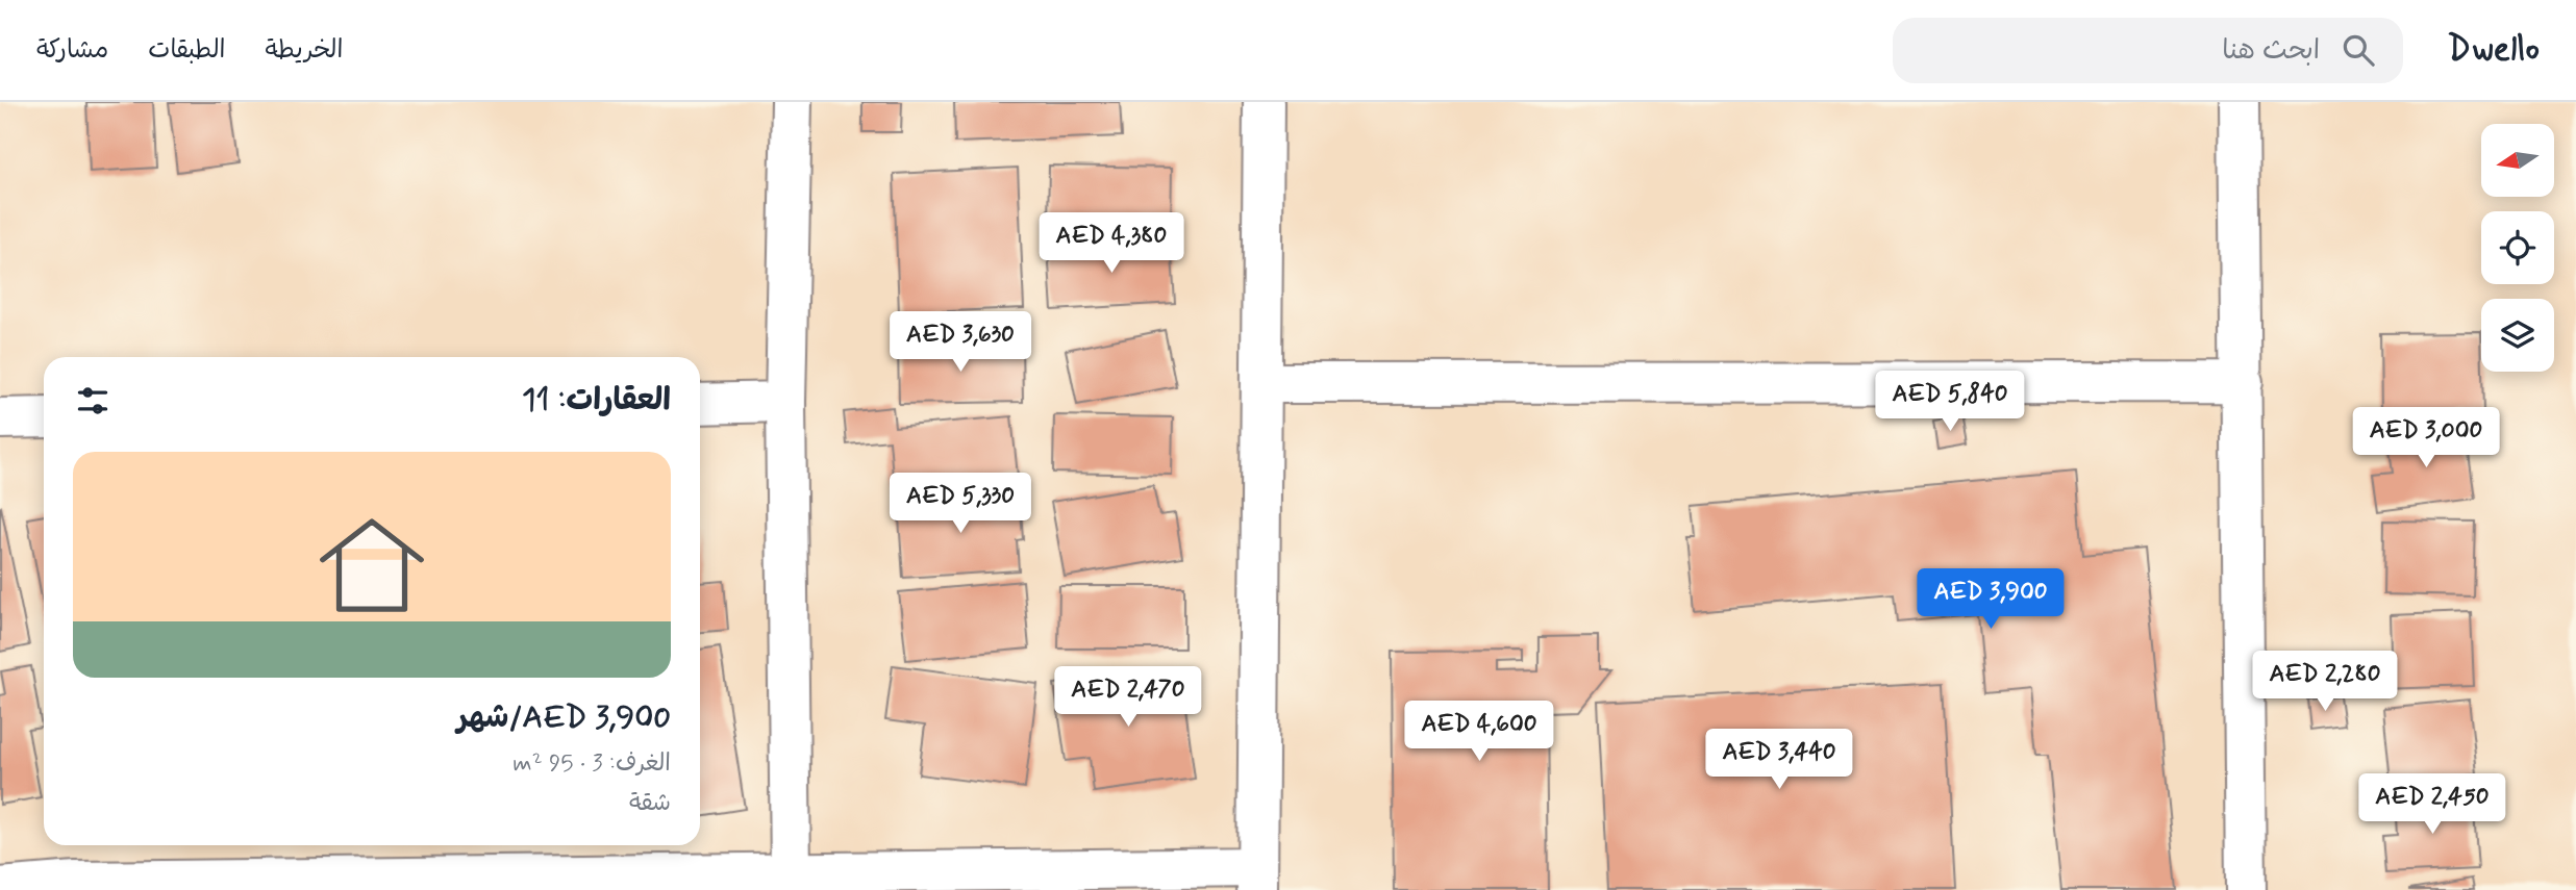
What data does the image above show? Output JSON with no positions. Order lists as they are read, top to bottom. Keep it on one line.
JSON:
{"north":"left","page":{"header":"Dwello","search":"ابحث هنا","nav":["الخريطة","الطبقات","مشاركة"],"price":["AED 4,380","AED 3,630","AED 5,840","AED 3,000","AED 5,330","AED 3,900","AED 2,280","AED 2,470","AED 4,600","AED 3,440","AED 2,450"],"heading":"العقارات: 11","list":[{"name":"AED 3,900/شهر","note":"الغرف: 3 · 95 m² · شقة"}]}}
